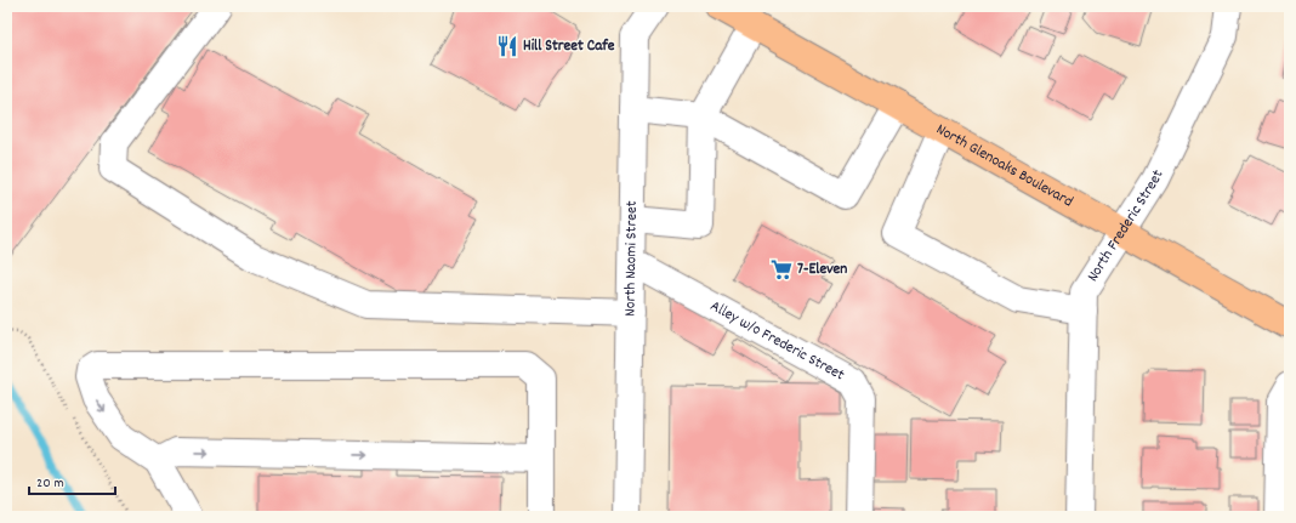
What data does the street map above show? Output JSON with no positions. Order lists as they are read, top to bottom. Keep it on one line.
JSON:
{"streets":{"main road":["North Glenoaks Boulevard"],"street":["North Frederic Street","North Naomi Street","Alley w/o Frederic Street"]},"crossings":[["North Glenoaks Boulevard","North Frederic Street"],["North Naomi Street","Alley w/o Frederic Street"]],"places":{"restaurant":["Hill Street Cafe"],"supermarket":["7-Eleven"]},"scale_bar":"20 m"}
